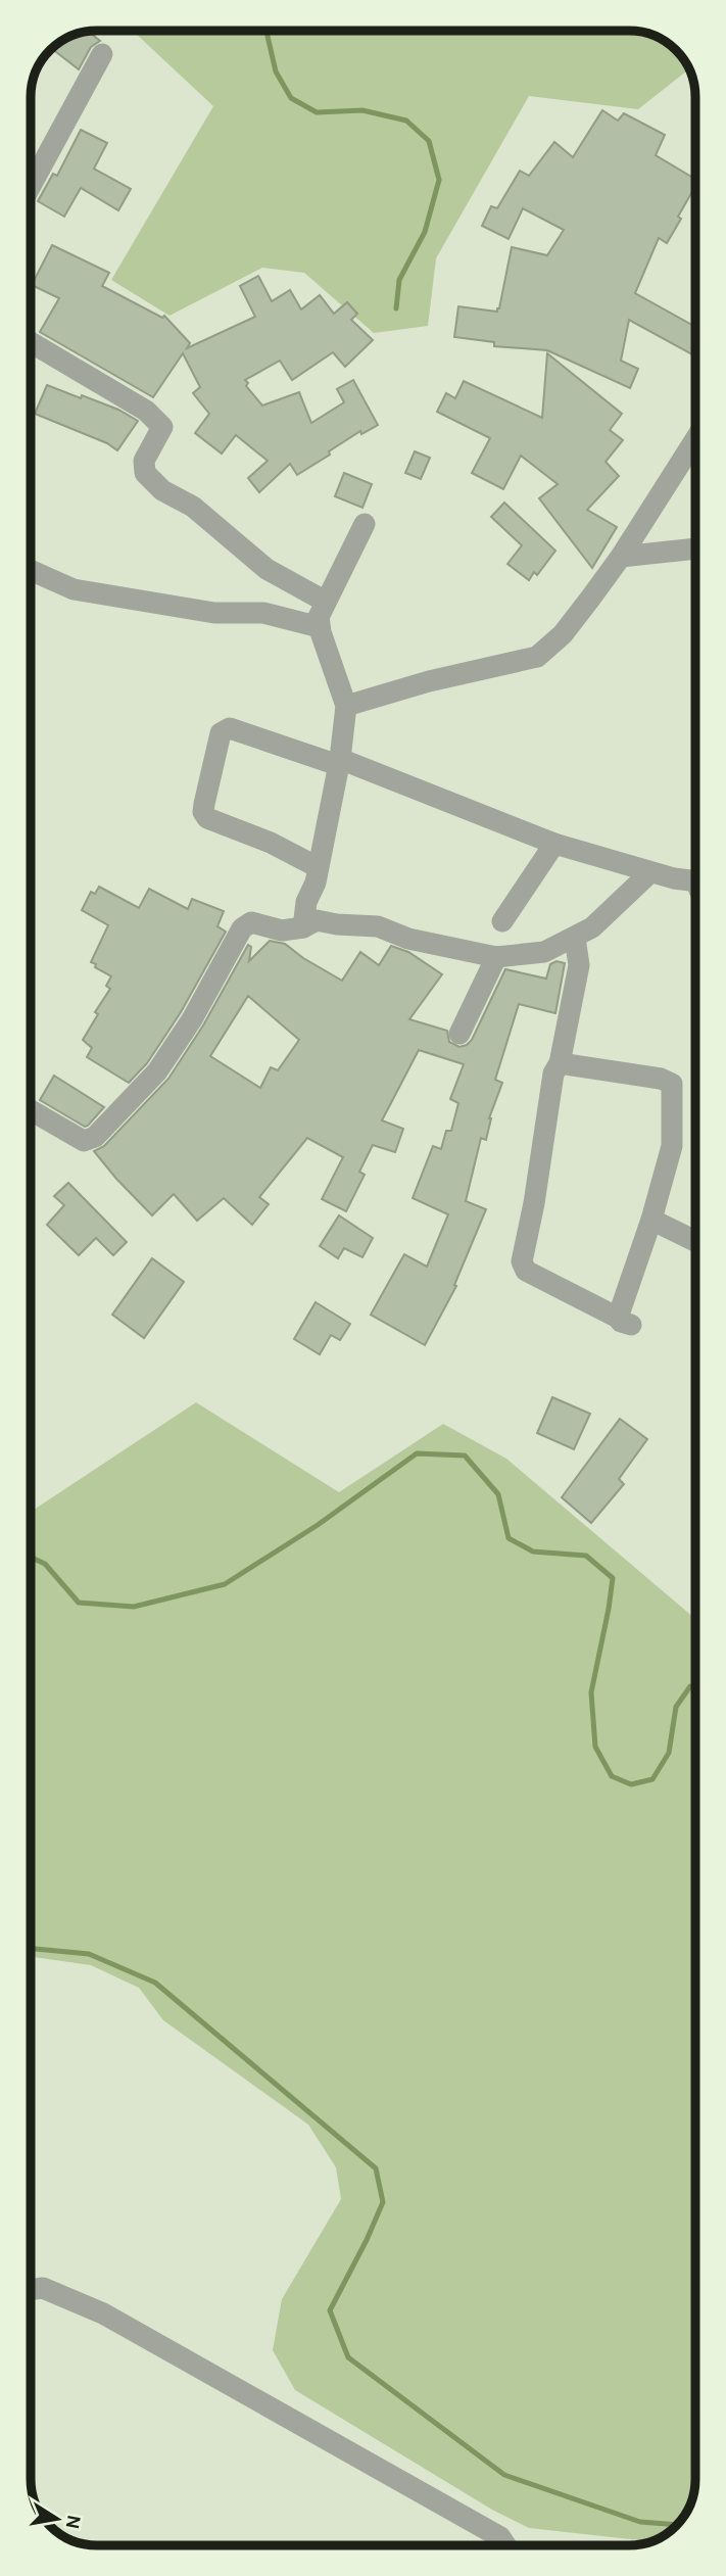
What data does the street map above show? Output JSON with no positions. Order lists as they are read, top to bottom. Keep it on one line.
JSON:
{"north":"right"}
